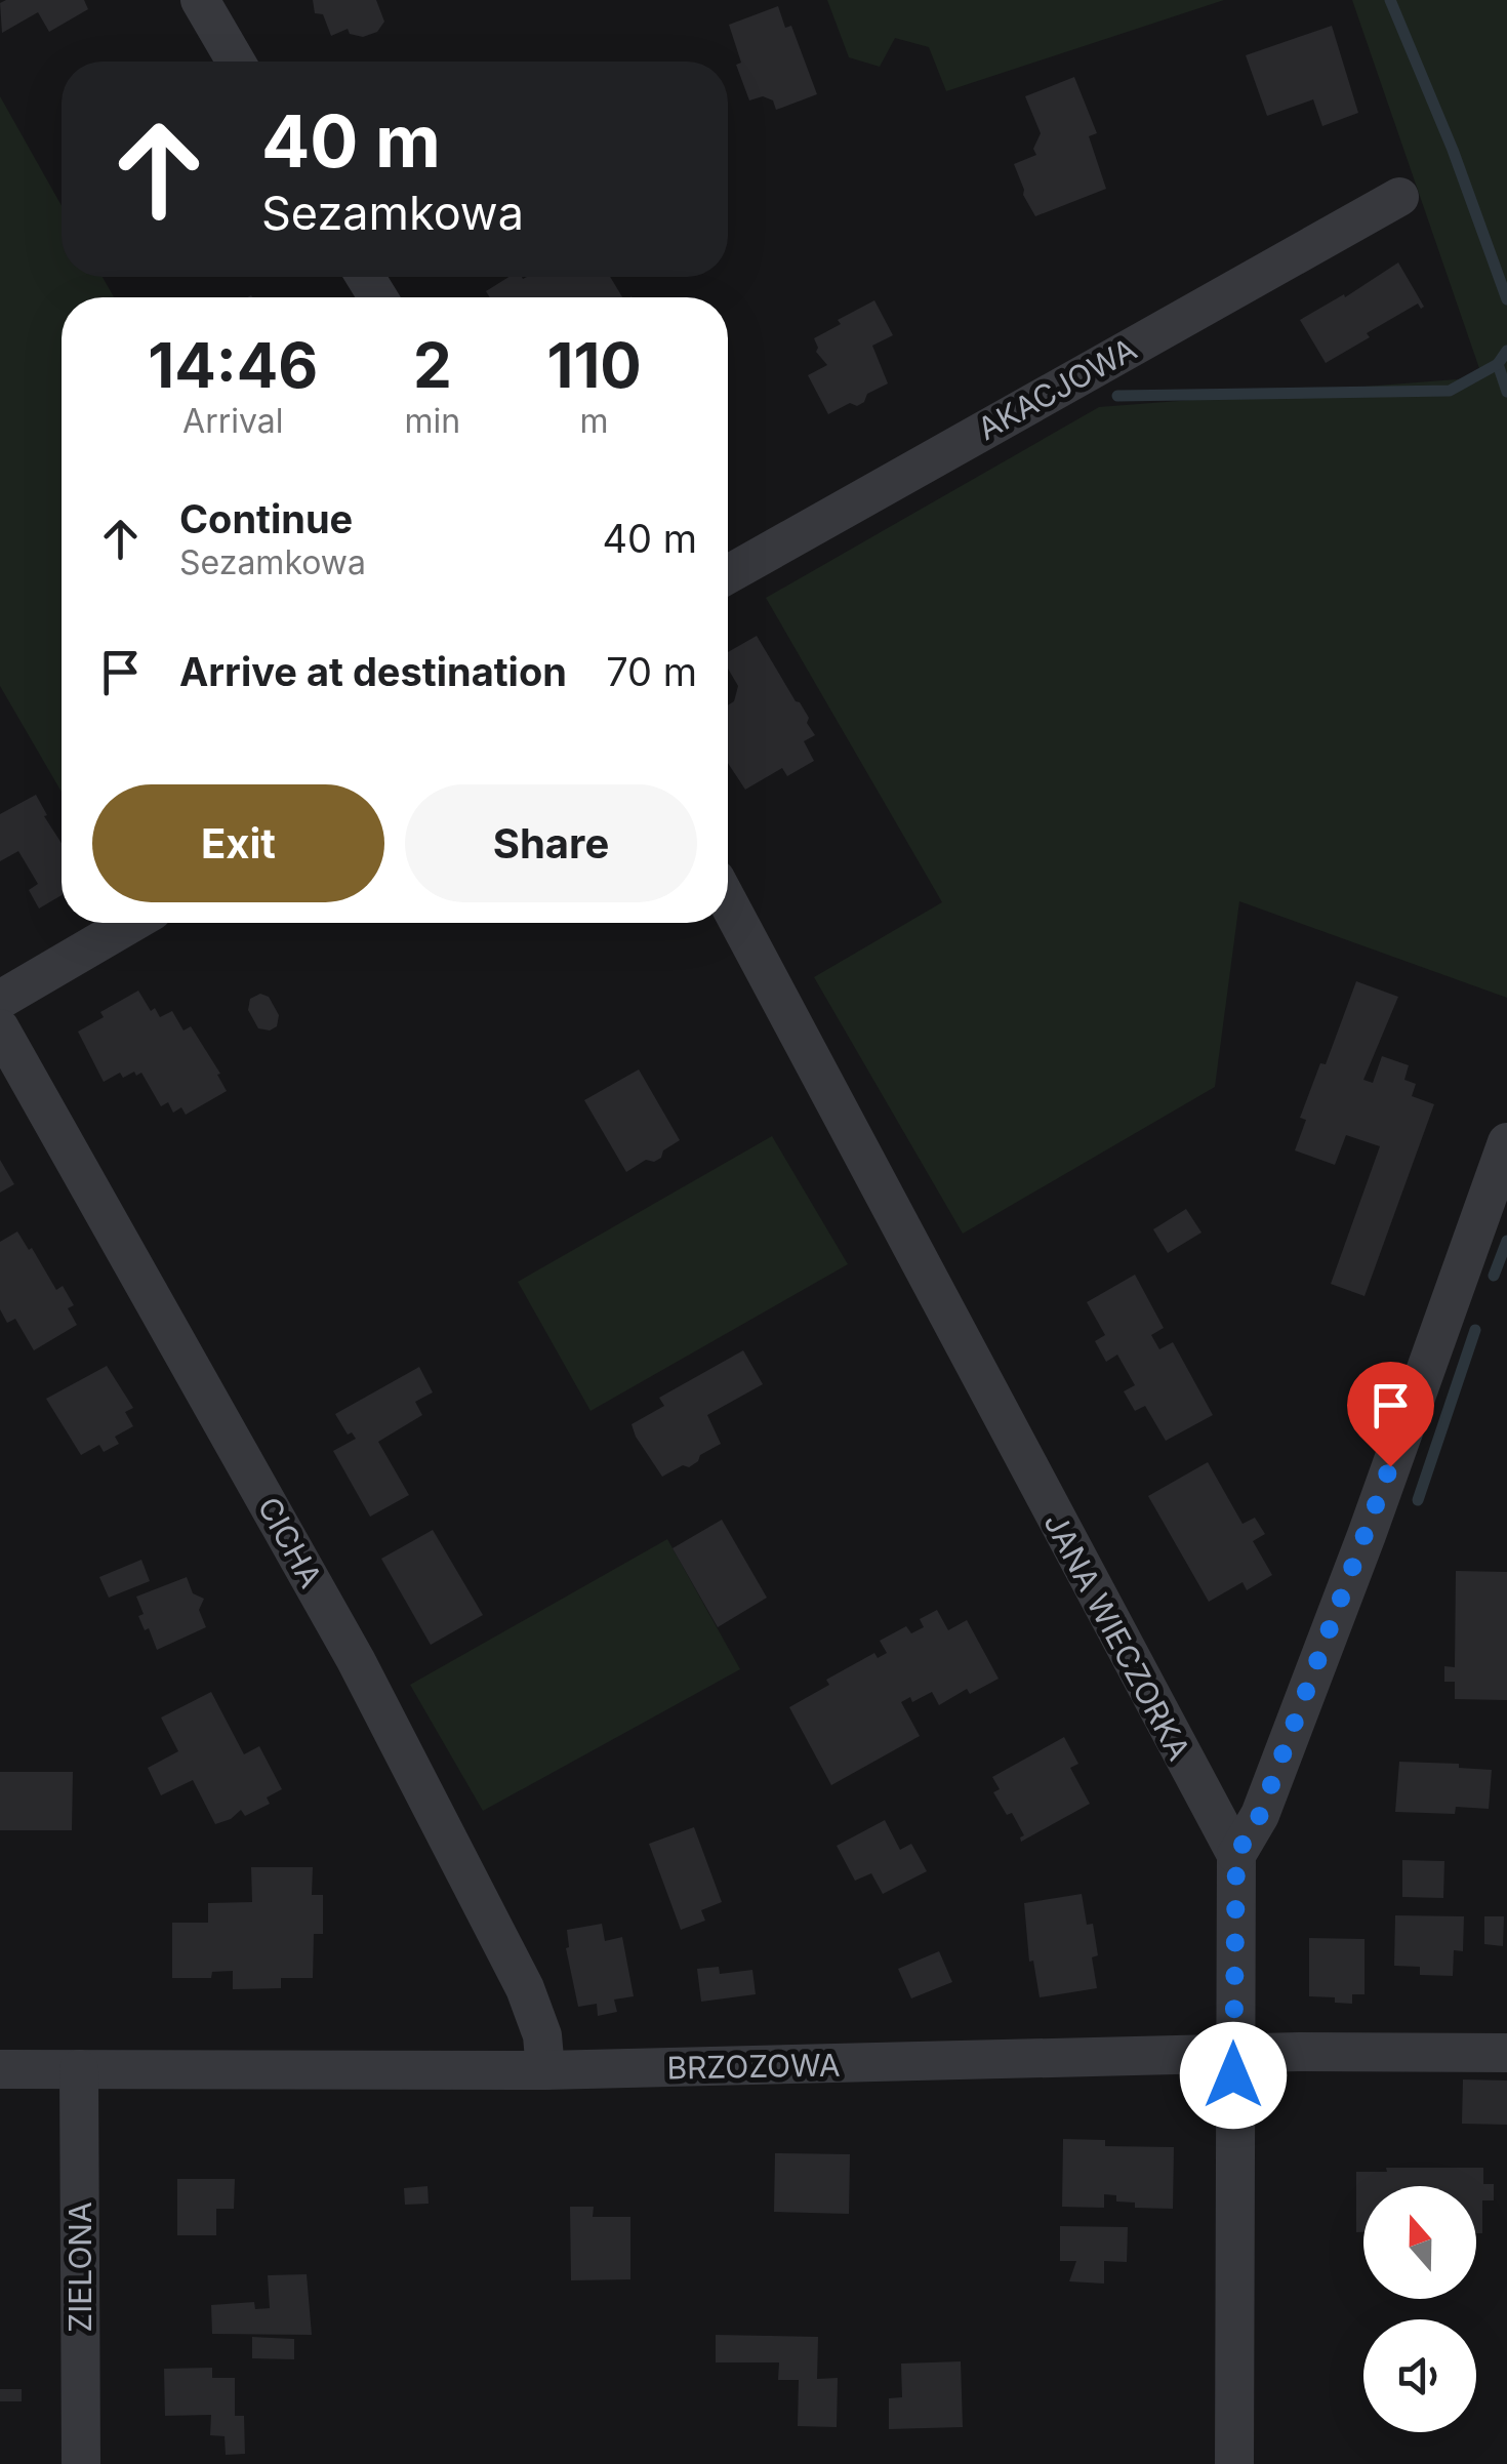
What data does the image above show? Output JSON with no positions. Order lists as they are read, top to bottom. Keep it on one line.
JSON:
{"streets":{"street":["AKACJOWA","CICHA","JANA WIECZORKA","BRZOZOWA","ZIELONA"]},"crossings":[["CICHA","BRZOZOWA"],["JANA WIECZORKA","BRZOZOWA"],["BRZOZOWA","ZIELONA"]],"north":"top","page":{"turn":["40 m","Sezamkowa"],"eta":["14:46","Arrival","2","min","110","m"],"list":[{"name":"Continue","note":"Sezamkowa","value":"40 m"},{"name":"Arrive at destination","value":"70 m"}],"buttons":["Exit","Share"]}}
